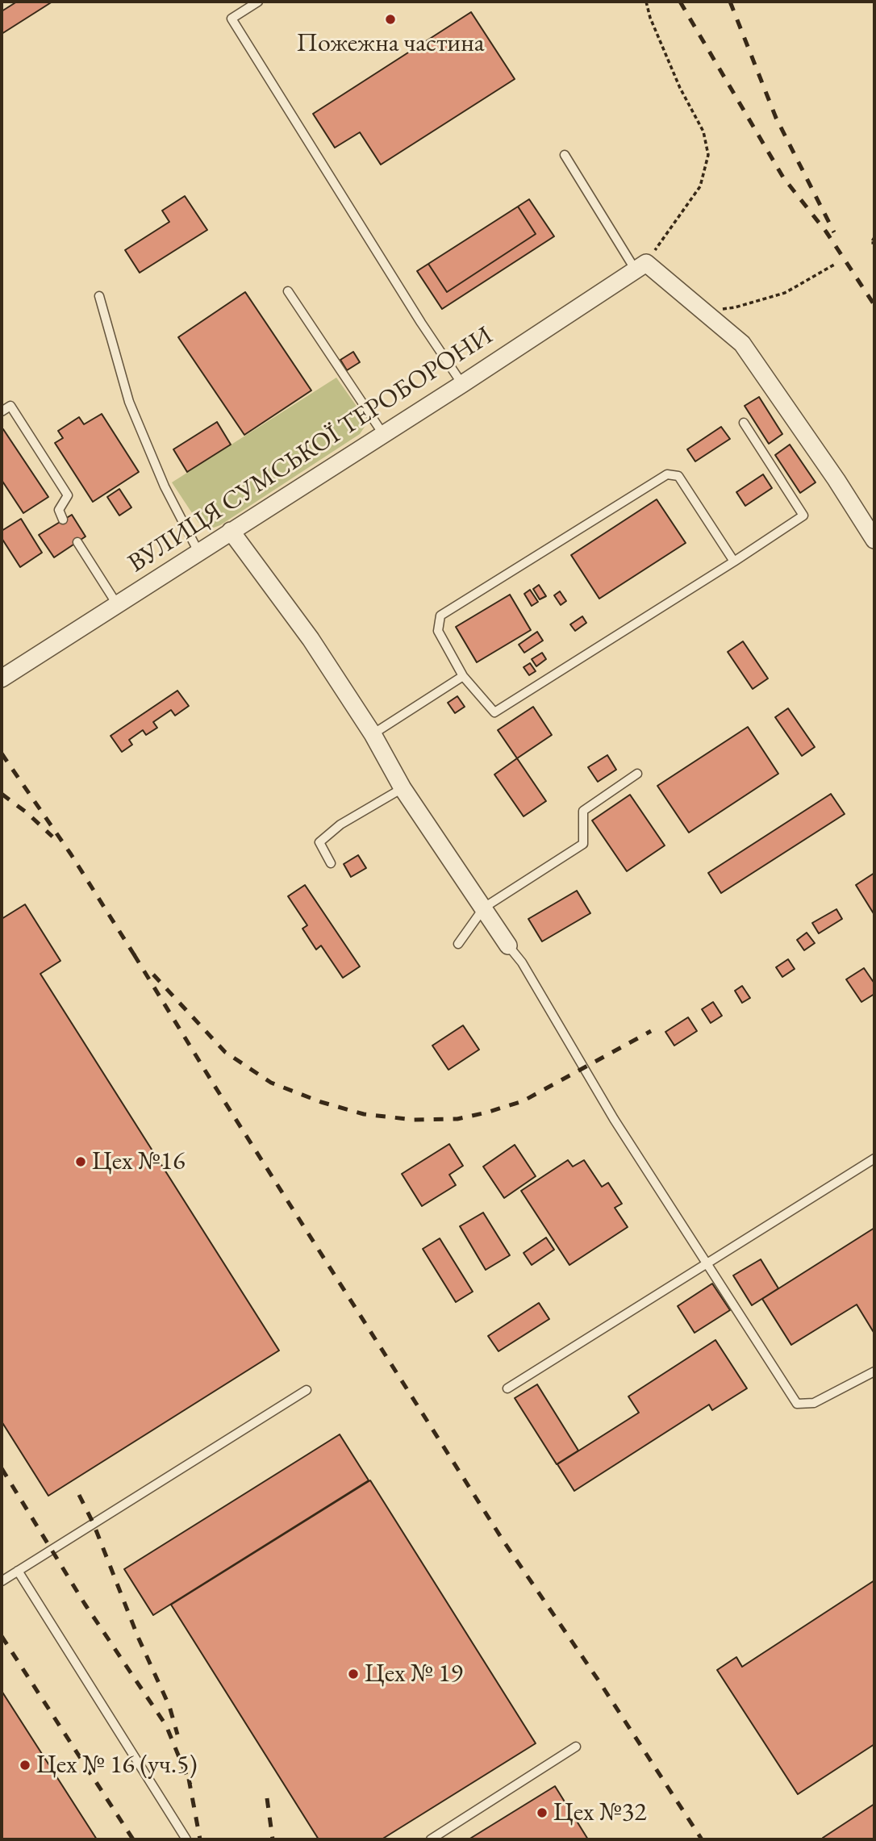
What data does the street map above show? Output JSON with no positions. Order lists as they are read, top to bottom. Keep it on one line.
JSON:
{"streets":{"street":["ВУЛИЦЯ СУМСЬКОЇ ТЕРОБОРОНИ"]},"places":["Пожежна частина","Цех №16","Цех № 19","Цех № 16 (уч.5)","Цех №32"]}
